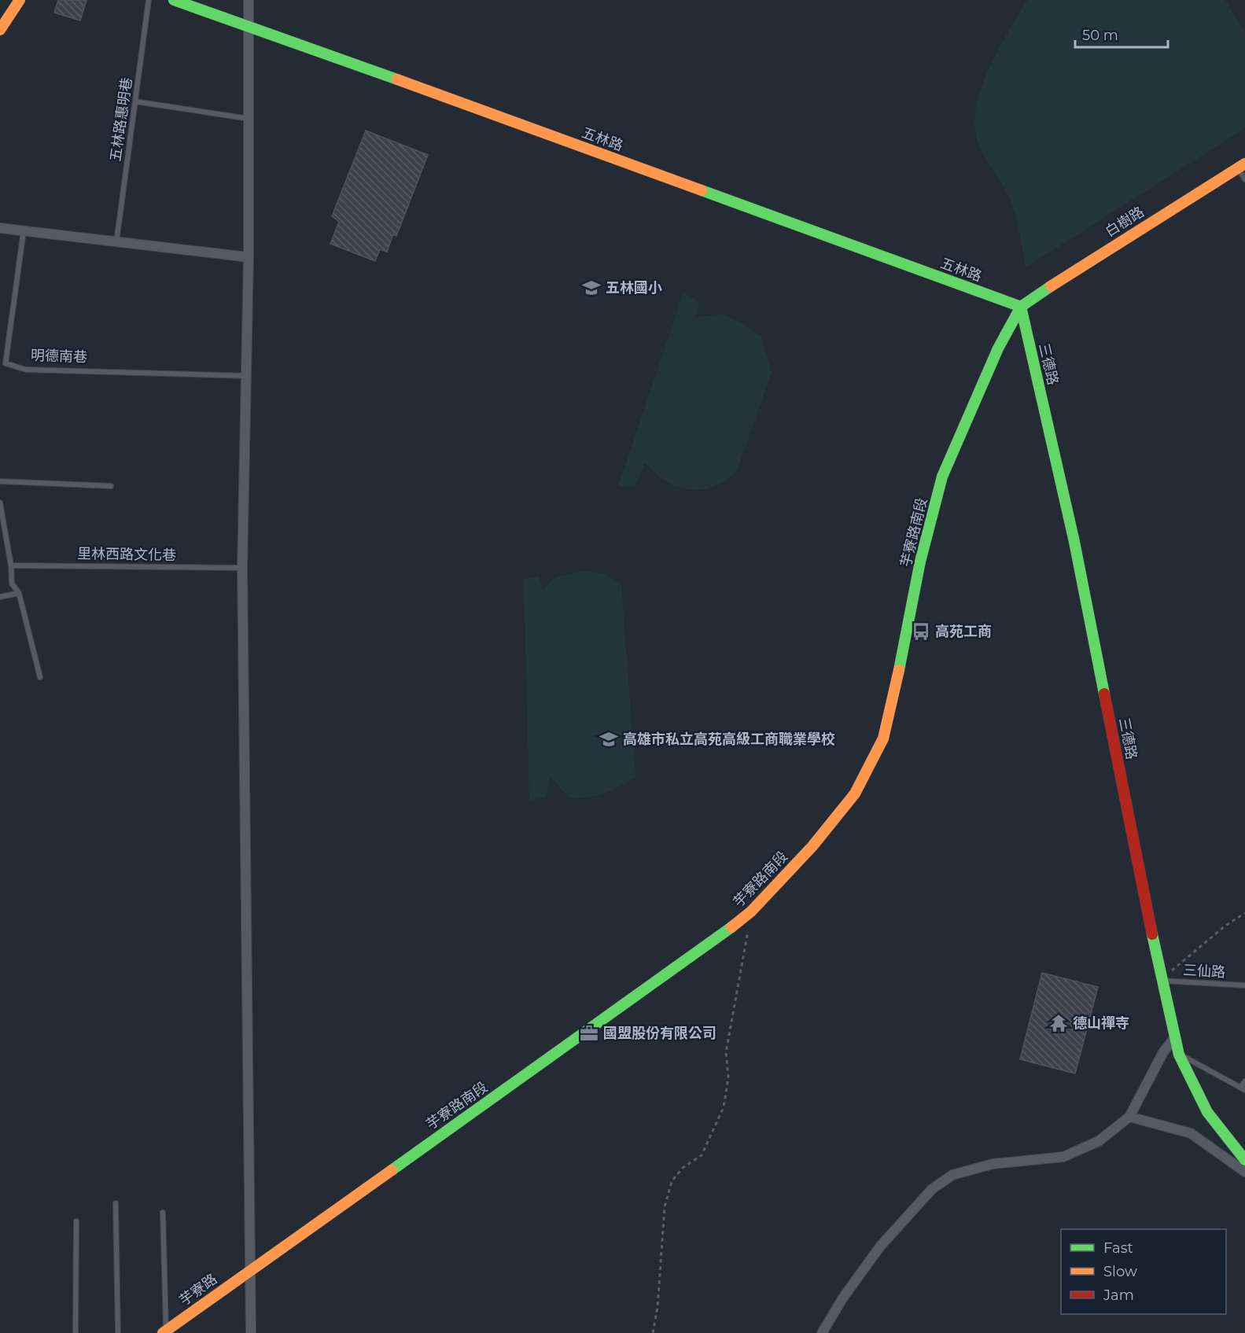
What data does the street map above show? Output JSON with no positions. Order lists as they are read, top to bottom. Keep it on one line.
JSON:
{"streets":{"street":["五林路","白樹路","三德路","芋寮路南段","芋寮路"],"lane":["五林路惠明巷","明德南巷","里林西路文化巷","三仙路"]},"crossings":[["五林路","白樹路"],["五林路","三德路"],["五林路","芋寮路南段"],["白樹路","三德路"],["白樹路","芋寮路南段"],["三德路","芋寮路南段"],["三德路","三仙路"],["芋寮路南段","芋寮路"]],"places":{"school or university":["五林國小","高雄市私立高苑高級工商職業學校"],"bus stop":["高苑工商"],"temple":["德山禪寺"],"office":["國盟股份有限公司"]},"legend":["Fast","Slow","Jam"],"scale_bar":"50 m"}
